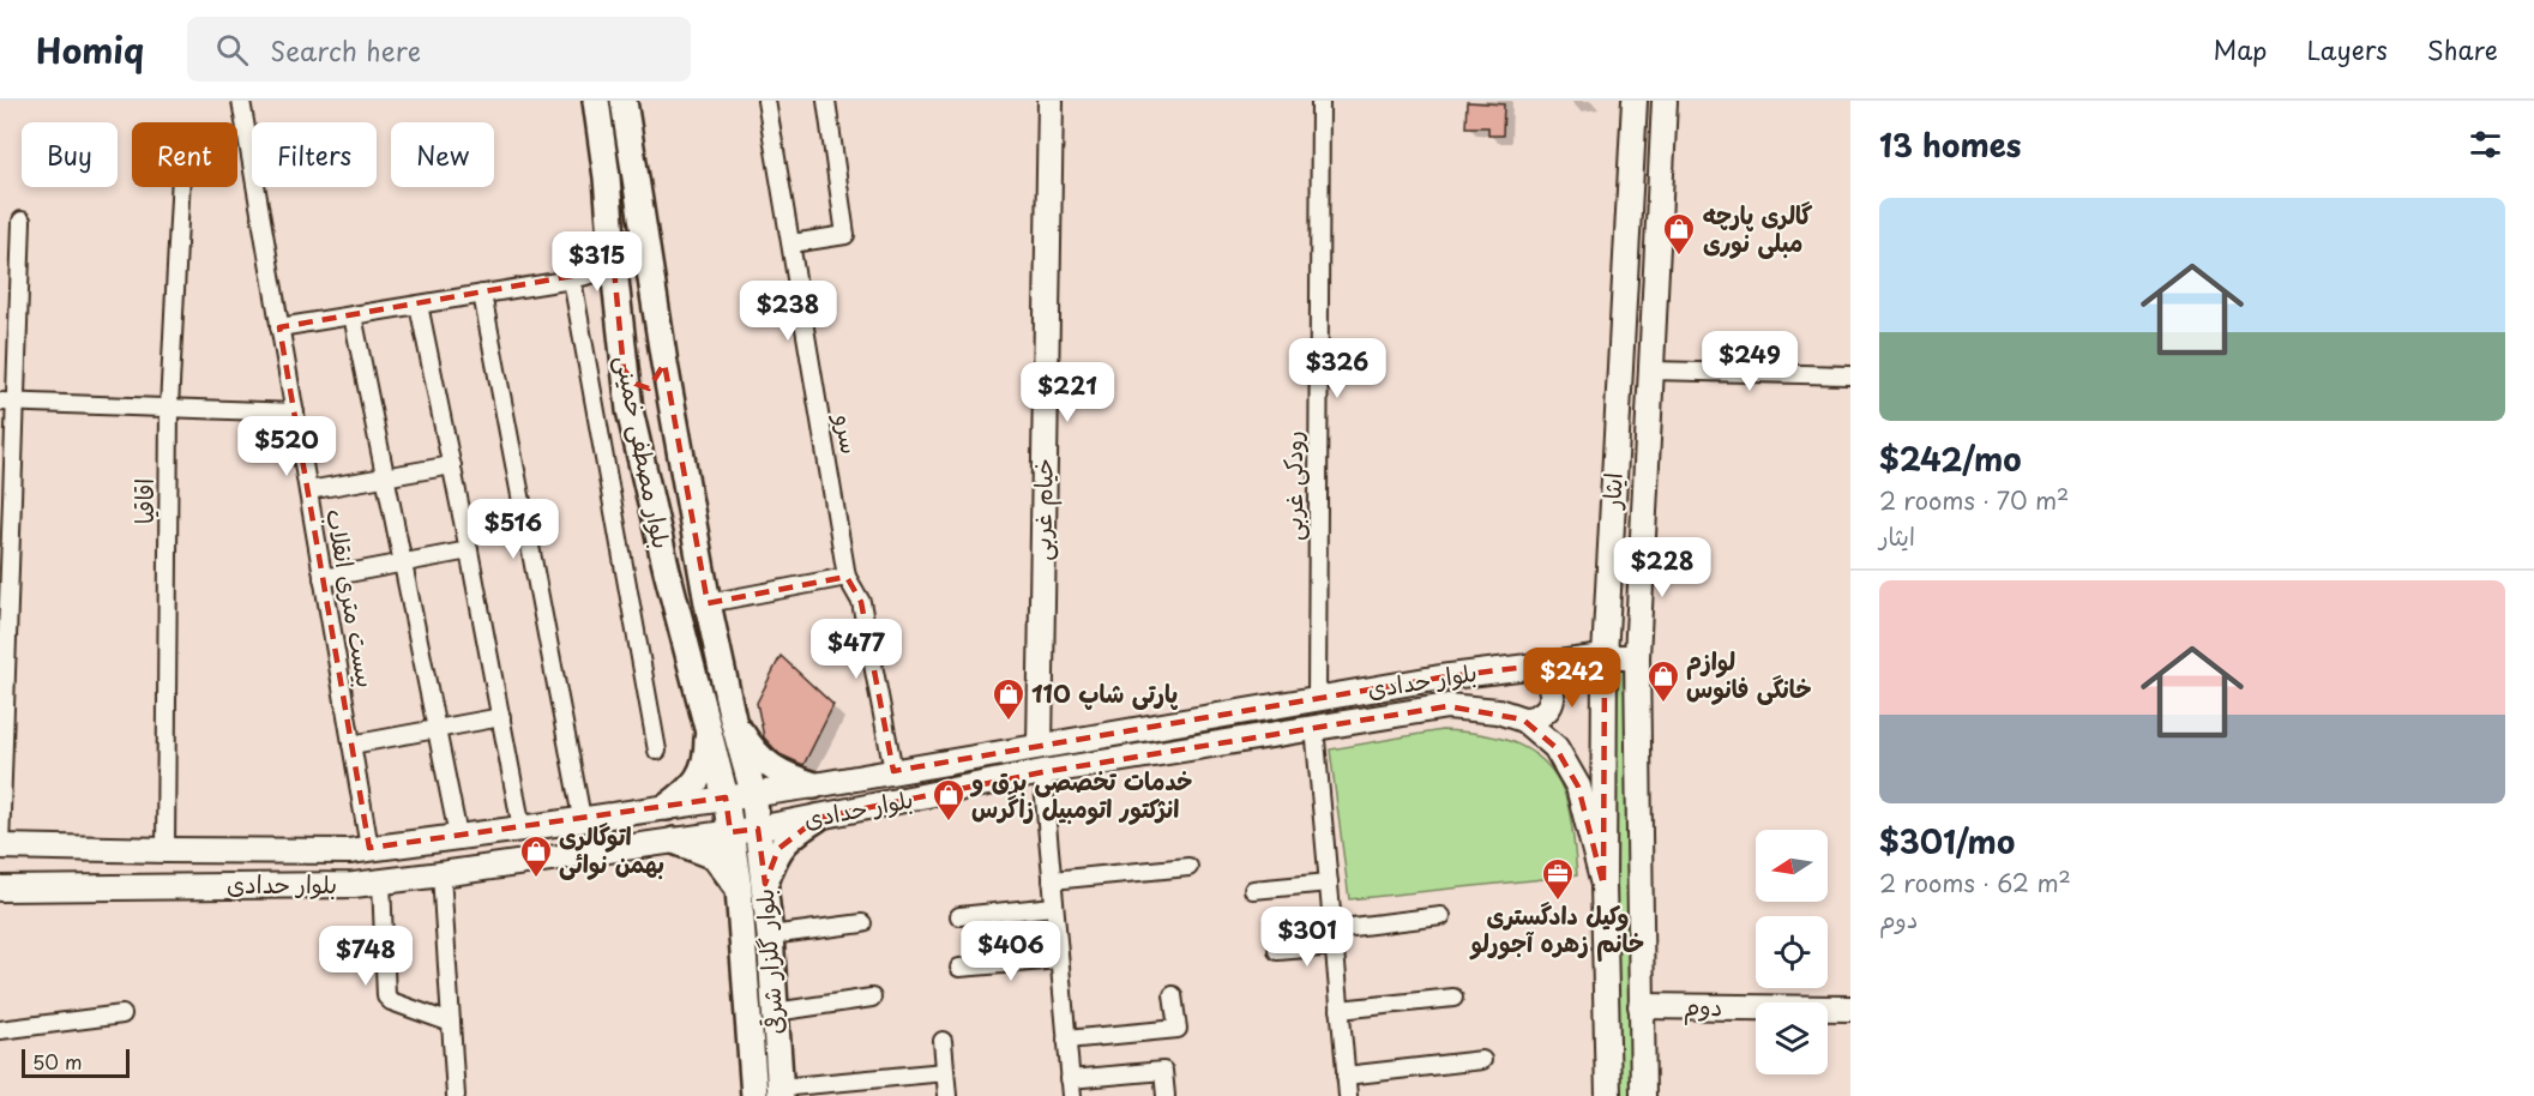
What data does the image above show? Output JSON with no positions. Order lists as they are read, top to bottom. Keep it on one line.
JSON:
{"streets":{"main road":["بلوار مصطفی خمینی","ایثار","خیام غربی","بلوار حدادی","بلوار گلزار شرقی","دوم"],"street":["سرو","رودکی غربی","اقاقیا","بیست متری انقلاب"]},"crossings":[["سرو","بلوار حدادی"],["بلوار مصطفی خمینی","بلوار حدادی"],["بلوار مصطفی خمینی","بلوار گلزار شرقی"],["رودکی غربی","بلوار حدادی"],["ایثار","بلوار حدادی"],["ایثار","دوم"],["اقاقیا","بلوار حدادی"],["خیام غربی","بلوار حدادی"],["بیست متری انقلاب","بلوار حدادی"],["بلوار حدادی","بلوار گلزار شرقی"]],"places":{"shop":["گالری پارچه مبلی نوری","لوازم خانگی فانوس","پارتی شاپ 110","خدمات تخصصی برق و انژکتور اتومبیل زاگرس","اتوگالری بهمن نوائی"],"office":["وکیل دادگستری خانم زهره آجورلو"]},"scale_bar":"50 m","north":"left","page":{"header":"Homiq","search":"Search here","nav":["Map","Layers","Share"],"heading":"13 homes","chip":["Buy","Rent","Filters","New"],"list":[{"name":"$242/mo","note":"2 rooms · 70 m² · ایثار"},{"name":"$301/mo","note":"2 rooms · 62 m² · دوم"}],"price":["$315","$238","$249","$326","$221","$520","$516","$228","$477","$242","$301","$406","$748"],"scale":"50 m"}}
